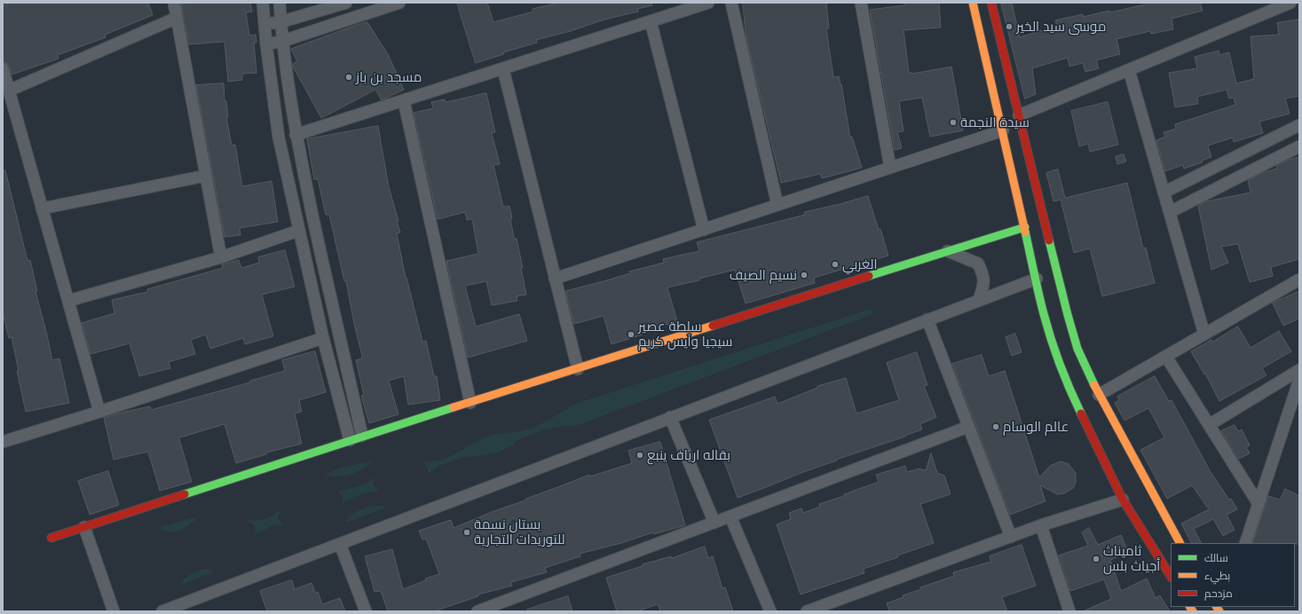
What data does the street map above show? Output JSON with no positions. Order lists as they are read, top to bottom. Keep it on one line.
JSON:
{"places":["موسى سيد الخير","مسجد بن باز","سيدة النجمة","الغربي","نسيم الصيف","سلطة عصير سيجيا وآيس كريم","عالم الوسام","بقاله ارياف ينبع","بستان نسمة للتوريدات التجارية","ثاميناث أجياث بلس"],"legend":["سالك","بطيء","مزدحم"]}
